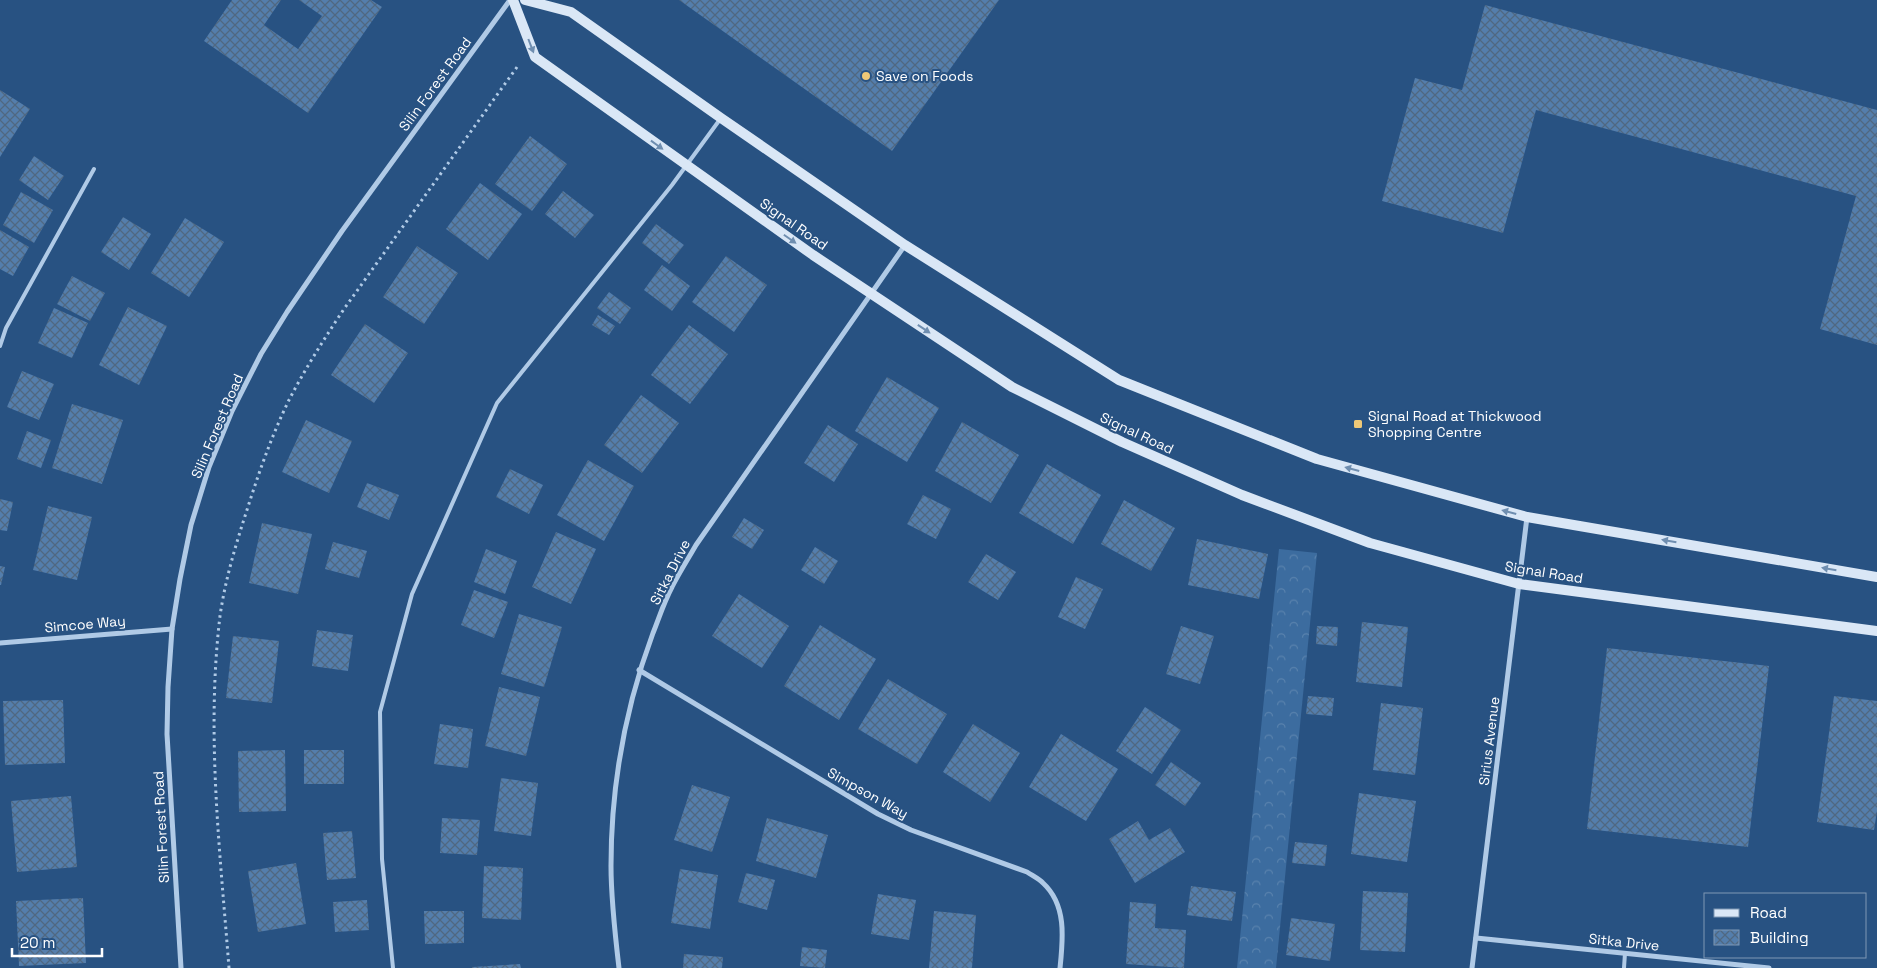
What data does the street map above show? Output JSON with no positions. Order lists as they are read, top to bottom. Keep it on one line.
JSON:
{"streets":{"street":["Silin Forest Road","Signal Road","Sitka Drive","Simcoe Way","Sirius Avenue","Simpson Way"]},"crossings":[["Silin Forest Road","Signal Road"],["Silin Forest Road","Simcoe Way"],["Signal Road","Sitka Drive"],["Signal Road","Sirius Avenue"],["Sitka Drive","Sirius Avenue"],["Sitka Drive","Simpson Way"]],"places":{"other":["Save on Foods"],"transit":["Signal Road at Thickwood Shopping Centre"]},"legend":["Road","Building"],"scale_bar":"20 m"}
